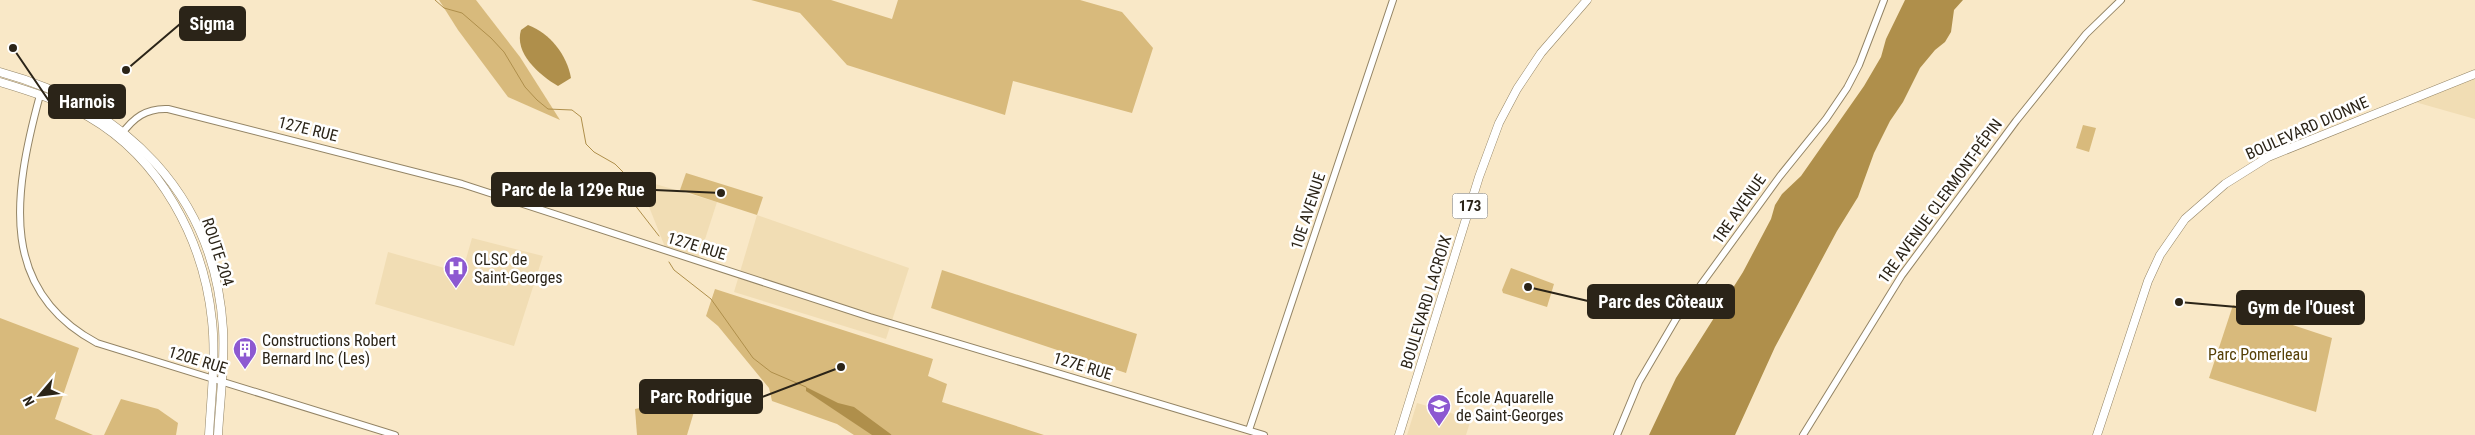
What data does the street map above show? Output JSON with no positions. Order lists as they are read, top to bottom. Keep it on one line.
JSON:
{"streets":{"main road":["BOULEVARD DIONNE","173","ROUTE 204","BOULEVARD LACROIX"],"street":["127E RUE","1RE AVENUE CLERMONT-PÉPIN","1RE AVENUE","10E AVENUE","120E RUE"]},"crossings":[["127E RUE","10E AVENUE"],["127E RUE","ROUTE 204"],["ROUTE 204","120E RUE"]],"parks":["Parc Pomerleau"],"places":{"other":["Harnois","Sigma","Parc de la 129e Rue","Parc des Côteaux","Gym de l'Ouest","Parc Rodrigue"],"hospital":["CLSC de Saint-Georges"],"building":["Constructions Robert Bernard Inc (Les)"],"school or university":["École Aquarelle de Saint-Georges"]},"north":"bottom left"}
